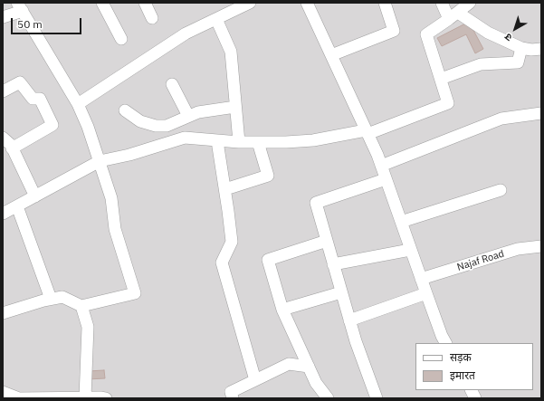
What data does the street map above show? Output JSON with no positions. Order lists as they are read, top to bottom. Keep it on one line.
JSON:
{"streets":{"street":["Najaf Road"]},"legend":["सड़क","इमारत"],"scale_bar":"50 m","north":"bottom left"}
